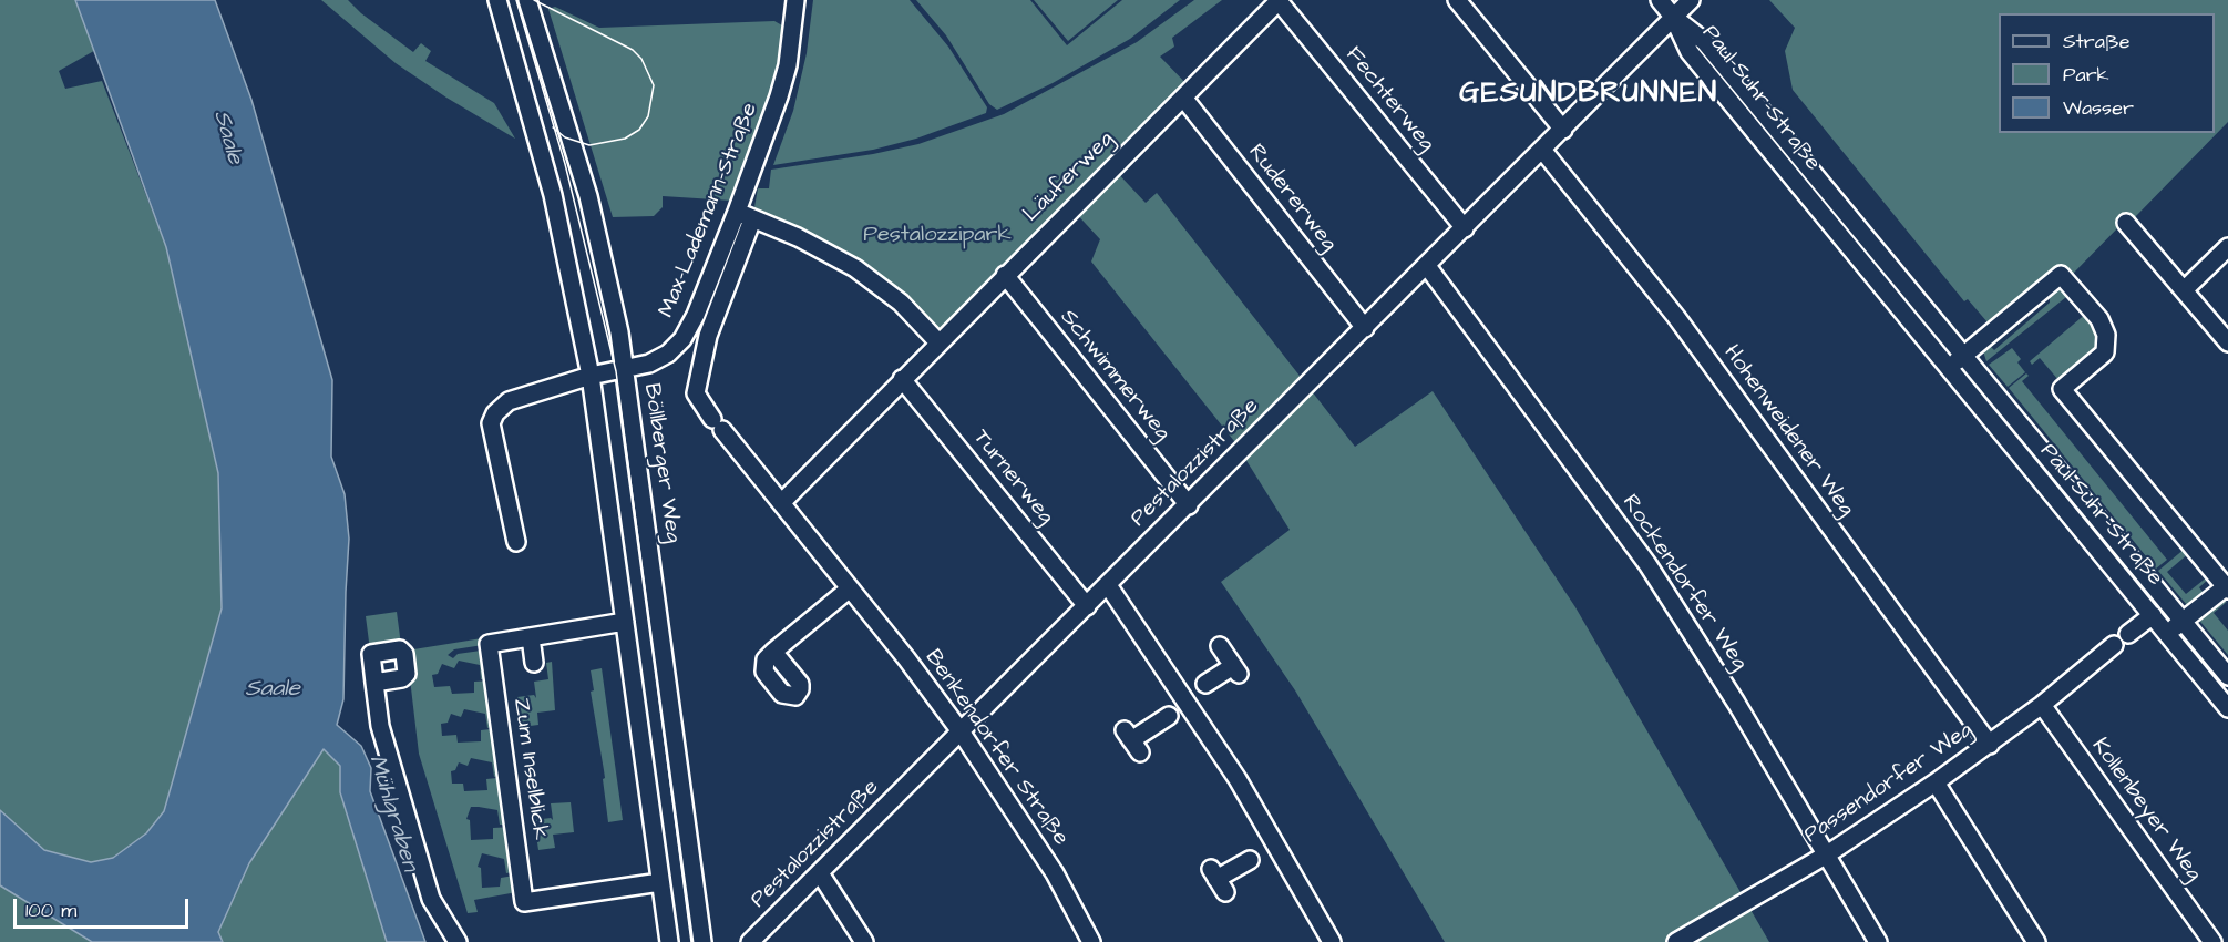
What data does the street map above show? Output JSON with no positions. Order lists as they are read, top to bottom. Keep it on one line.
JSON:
{"streets":{"street":["Paul-Suhr-Straße","Fechterweg","Läuferweg","Rudererweg","Max-Lademann-Straße","Schwimmerweg","Hohenweidener Weg","Böllberger Weg","Pestalozzistraße","Turnerweg","Rockendorfer Weg","Benkendorfer Straße","Zum Inselblick","Passendorfer Weg","Kollenbeyer Weg"]},"crossings":[["Paul-Suhr-Straße","Pestalozzistraße"],["Fechterweg","Läuferweg"],["Fechterweg","Pestalozzistraße"],["Läuferweg","Rudererweg"],["Läuferweg","Schwimmerweg"],["Läuferweg","Turnerweg"],["Läuferweg","Benkendorfer Straße"],["Rudererweg","Pestalozzistraße"],["Max-Lademann-Straße","Böllberger Weg"],["Max-Lademann-Straße","Benkendorfer Straße"],["Schwimmerweg","Pestalozzistraße"],["Hohenweidener Weg","Pestalozzistraße"],["Hohenweidener Weg","Passendorfer Weg"],["Pestalozzistraße","Turnerweg"],["Pestalozzistraße","Rockendorfer Weg"],["Pestalozzistraße","Benkendorfer Straße"],["Rockendorfer Weg","Passendorfer Weg"],["Passendorfer Weg","Kollenbeyer Weg"]],"districts":["GESUNDBRUNNEN"],"water":["Saale","Mühlgraben"],"parks":["Pestalozzipark"],"legend":["Straße","Park","Wasser"],"scale_bar":"100 m"}
